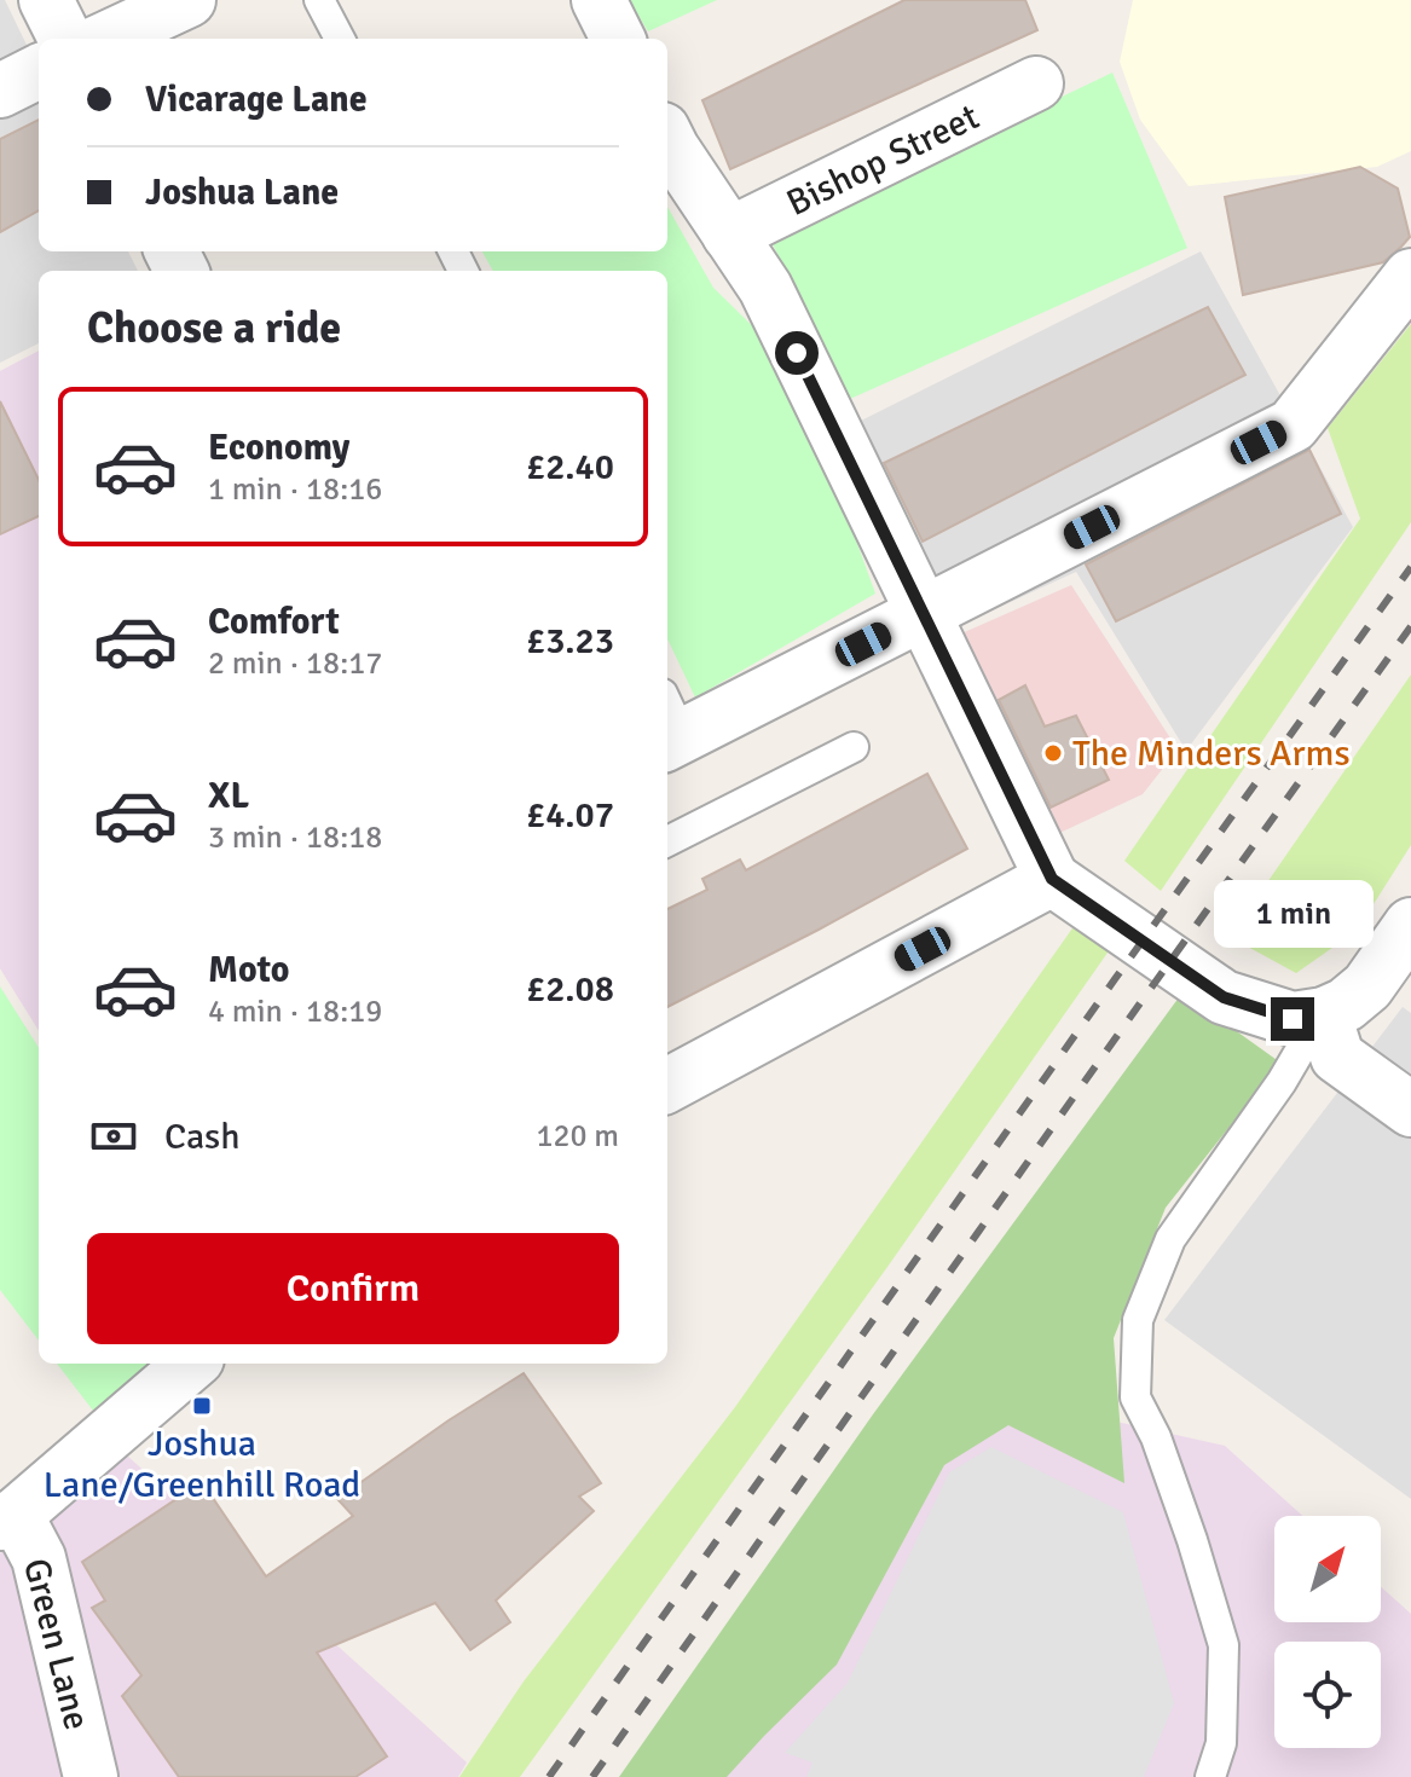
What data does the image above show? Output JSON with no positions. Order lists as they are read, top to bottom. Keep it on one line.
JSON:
{"streets":{"street":["Bishop Street","Green Lane"]},"places":{"other":["The Minders Arms"],"transit":["Joshua Lane/Greenhill Road"]},"north":"top right","page":{"banner":["Vicarage Lane","Joshua Lane"],"heading":"Choose a ride","list":[{"name":"Economy","note":"1 min · 18:16","value":"£2.40"},{"name":"Comfort","note":"2 min · 18:17","value":"£3.23"},{"name":"XL","note":"3 min · 18:18","value":"£4.07"},{"name":"Moto","note":"4 min · 18:19","value":"£2.08"}],"bubble":"1 min","pay":["Cash","120 m"],"buttons":"Confirm"}}
